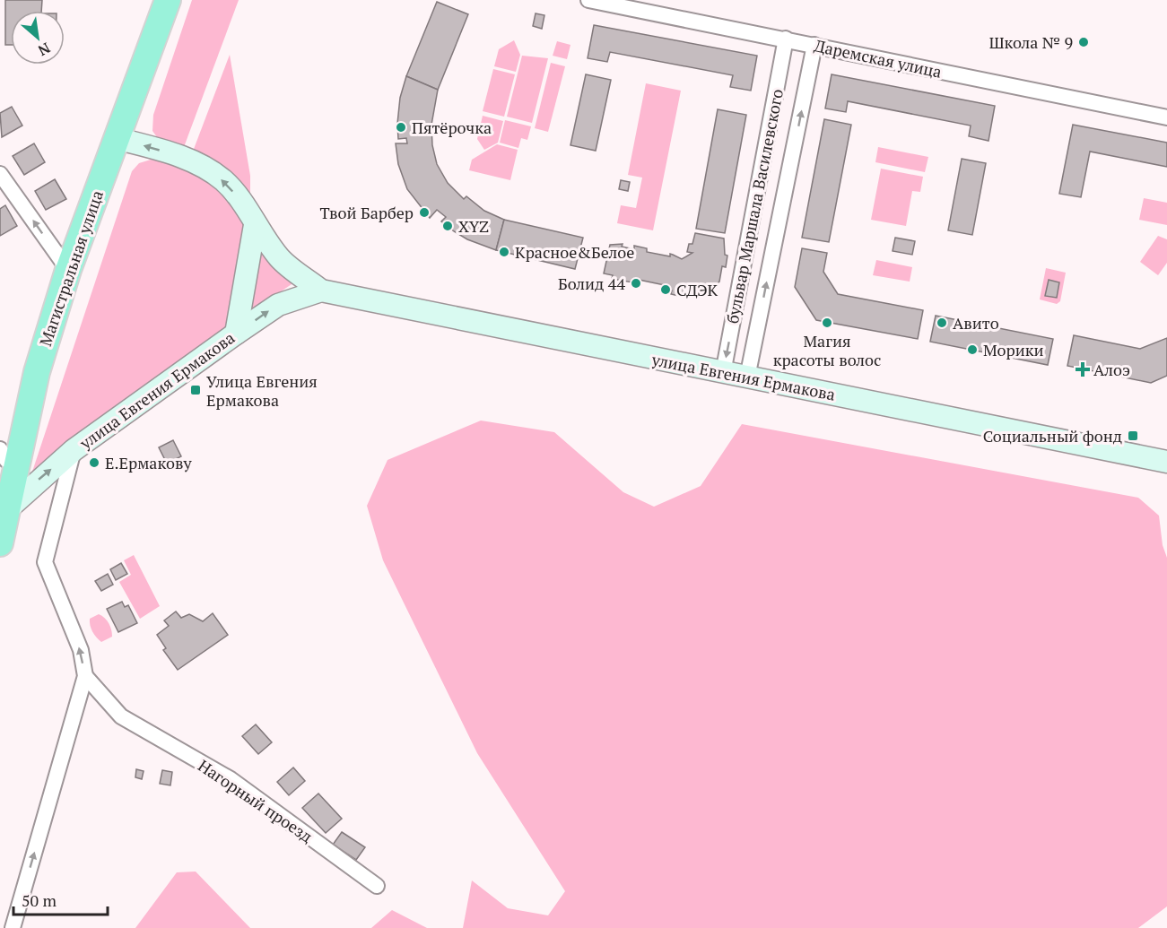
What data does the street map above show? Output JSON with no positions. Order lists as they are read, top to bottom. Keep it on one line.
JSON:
{"streets":{"highway":["Магистральная улица"],"main road":["улица Евгения Ермакова"],"street":["Даремская улица","бульвар Маршала Василевского","Нагорный проезд"]},"crossings":[["Даремская улица","бульвар Маршала Василевского"],["бульвар Маршала Василевского","улица Евгения Ермакова"],["Магистральная улица","улица Евгения Ермакова"]],"places":{"other":["Школа № 9","Пятёрочка","Твой Барбер","XYZ","Красное&Белое","Болид 44","СДЭК","Магия красоты волос","Авито","Морики","Е.Ермакову"],"health":["Алоэ"],"transit":["Улица Евгения Ермакова","Социальный фонд"]},"scale_bar":"50 m","north":"bottom right"}
